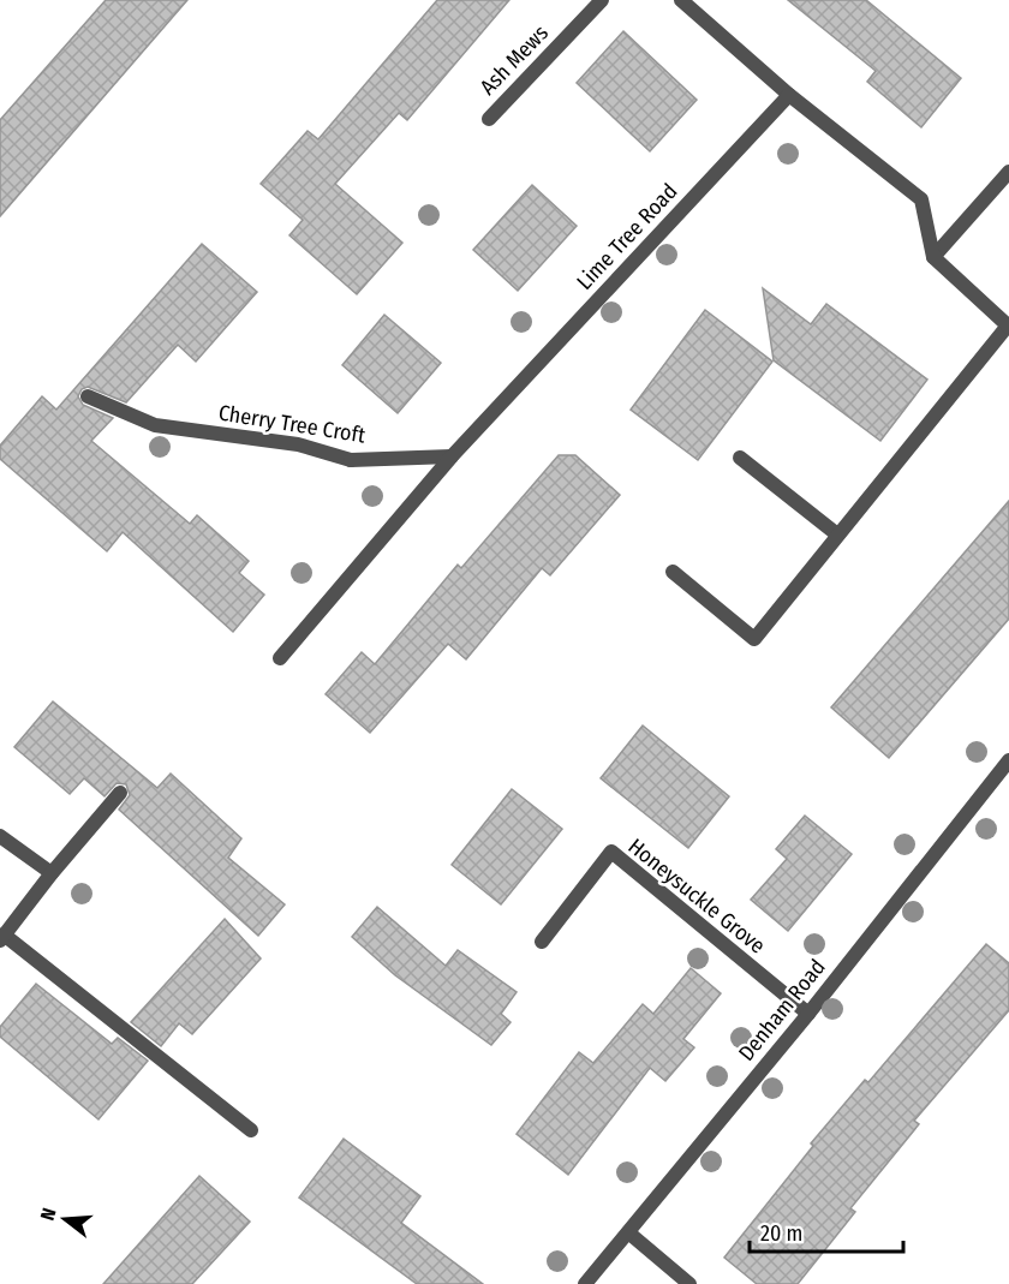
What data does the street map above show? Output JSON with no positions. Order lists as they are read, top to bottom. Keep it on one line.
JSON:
{"streets":{"street":["Ash Mews","Lime Tree Road","Cherry Tree Croft","Honeysuckle Grove","Denham Road"]},"crossings":[["Lime Tree Road","Cherry Tree Croft"],["Honeysuckle Grove","Denham Road"]],"scale_bar":"20 m","north":"left"}
